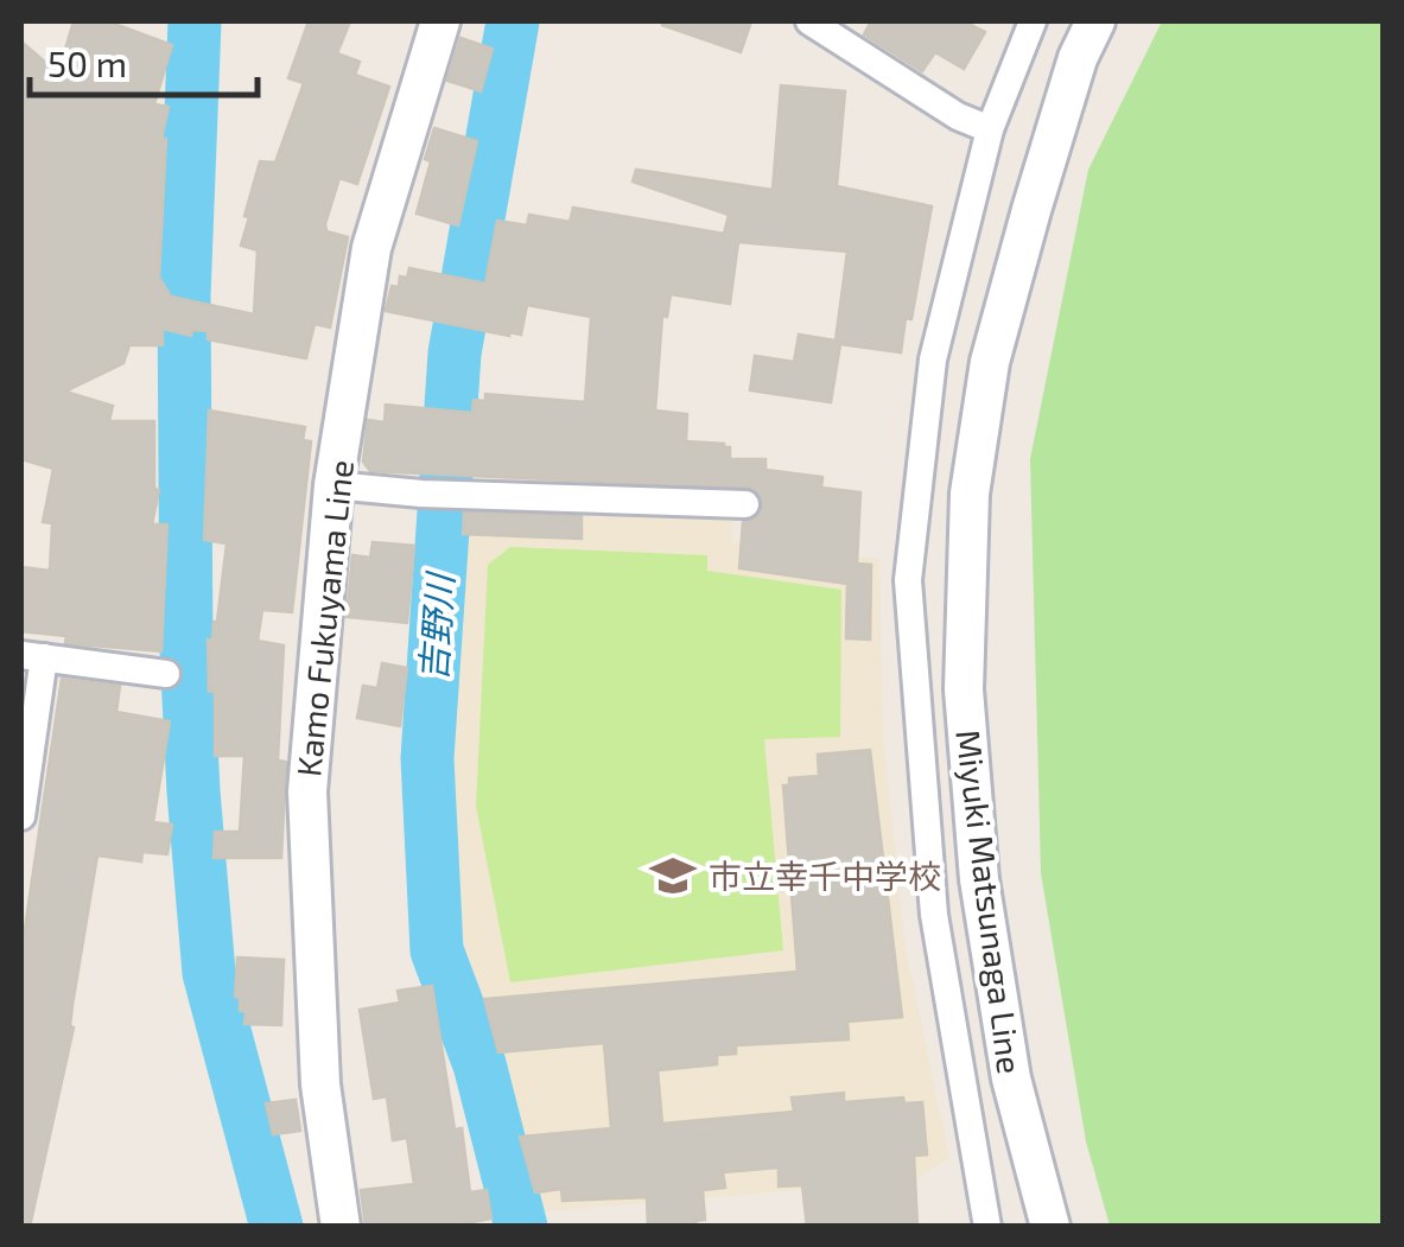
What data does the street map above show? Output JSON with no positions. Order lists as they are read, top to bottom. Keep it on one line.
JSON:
{"streets":{"main road":["Kamo Fukuyama Line","Miyuki Matsunaga Line"]},"water":["吉野川"],"places":{"school or university":["市立幸千中学校"]},"scale_bar":"50 m"}
